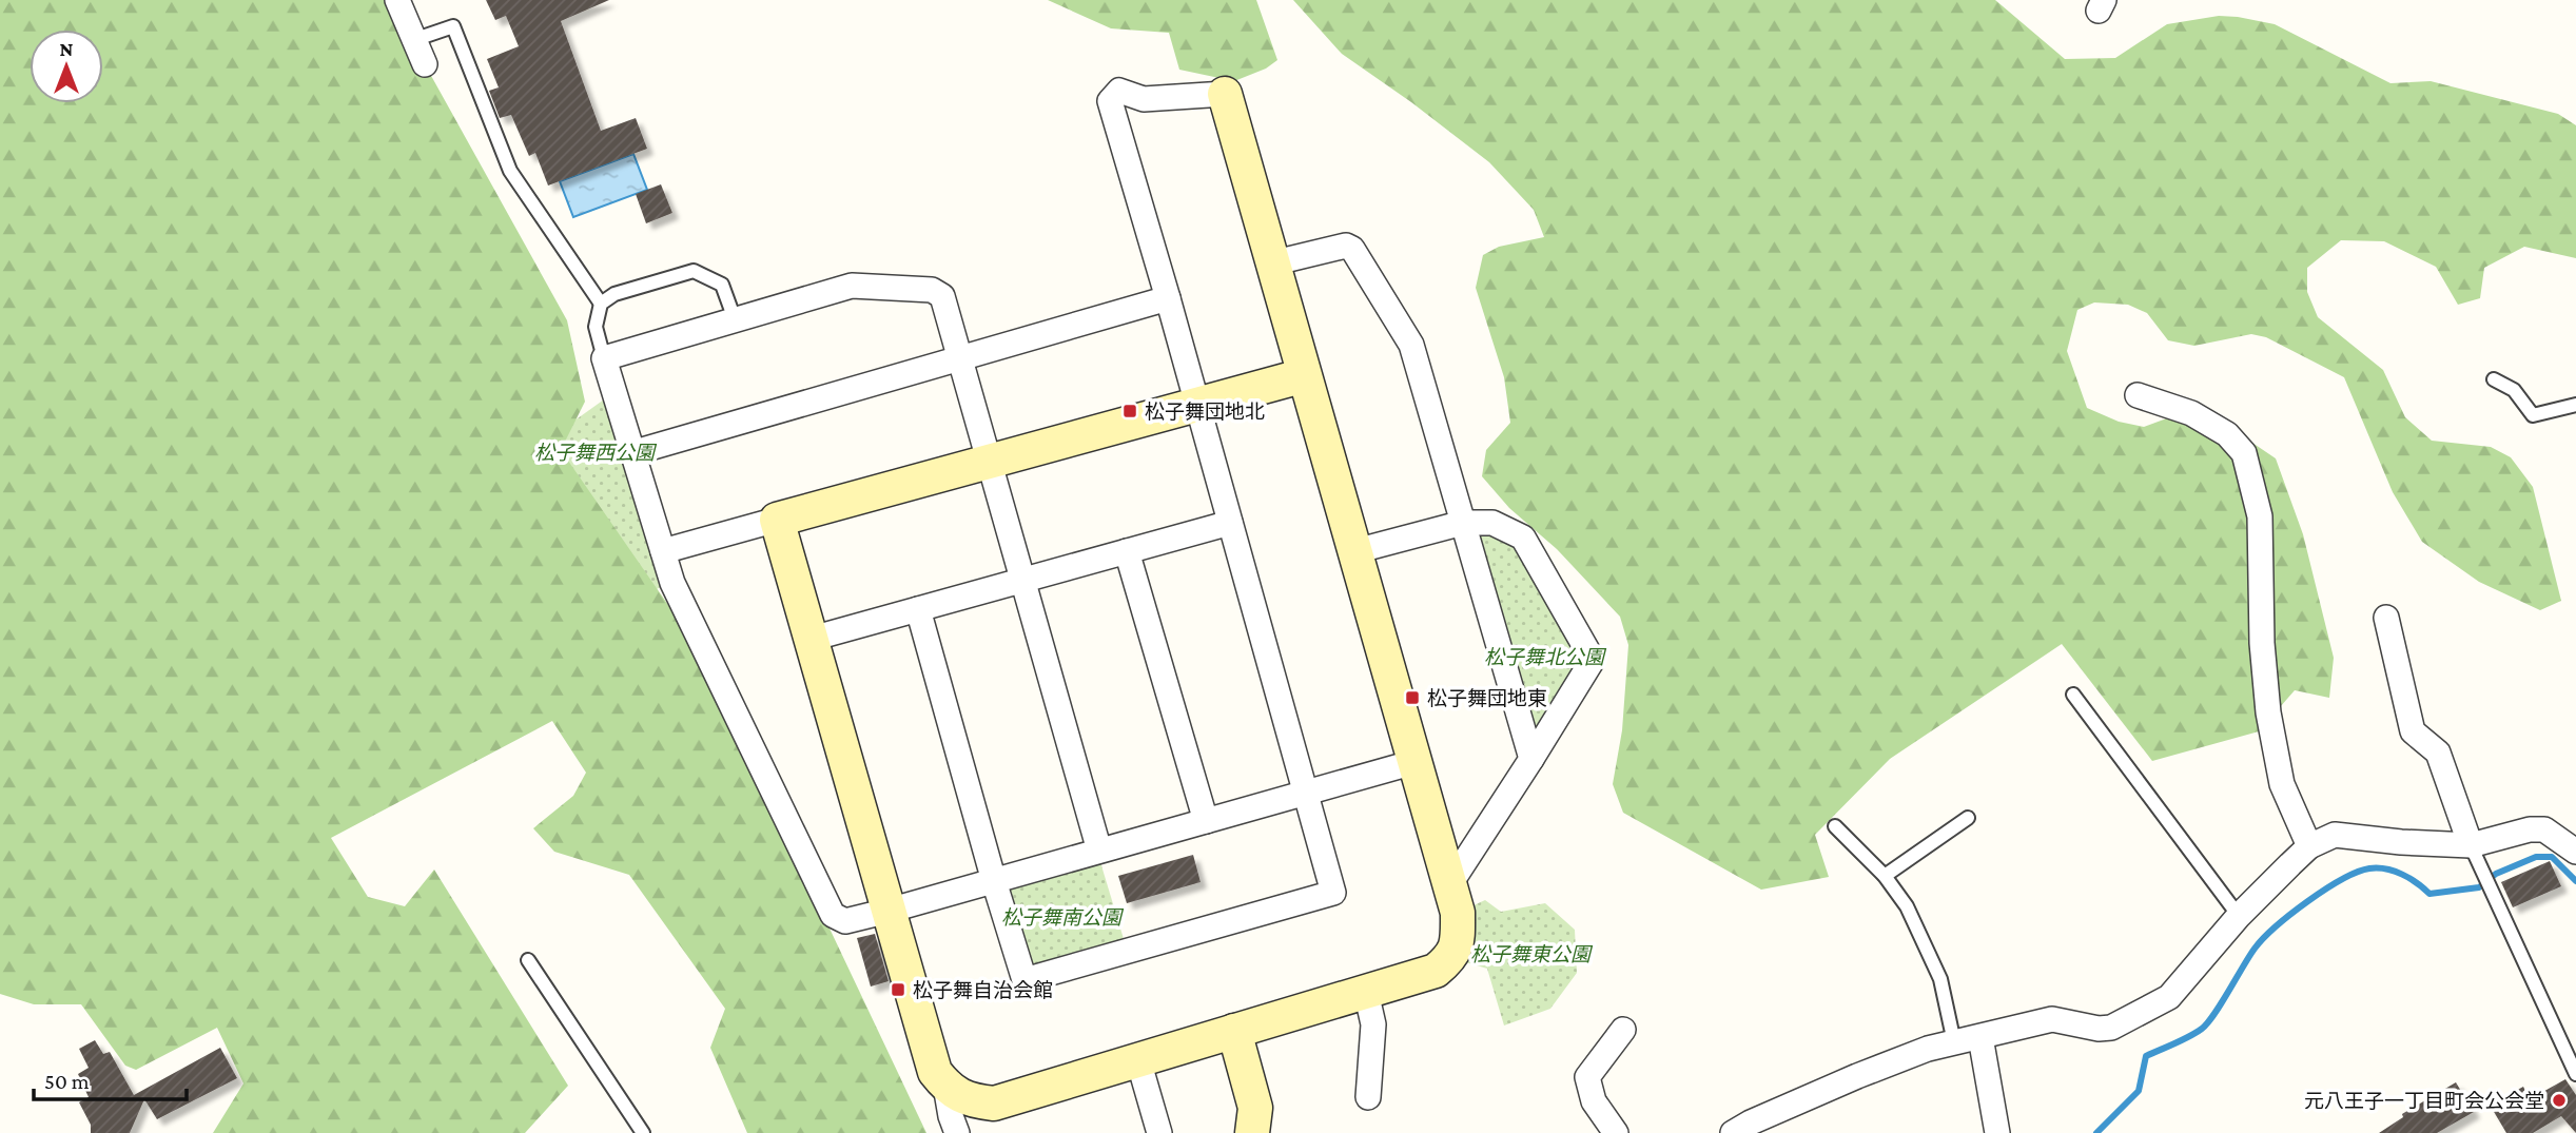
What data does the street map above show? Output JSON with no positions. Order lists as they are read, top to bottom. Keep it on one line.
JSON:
{"parks":["松子舞西公園","松子舞北公園","松子舞南公園","松子舞東公園"],"places":{"transit":["松子舞団地北","松子舞団地東","松子舞自治会館"],"other":["元八王子一丁目町会公会堂"]},"scale_bar":"50 m","north":"top"}
